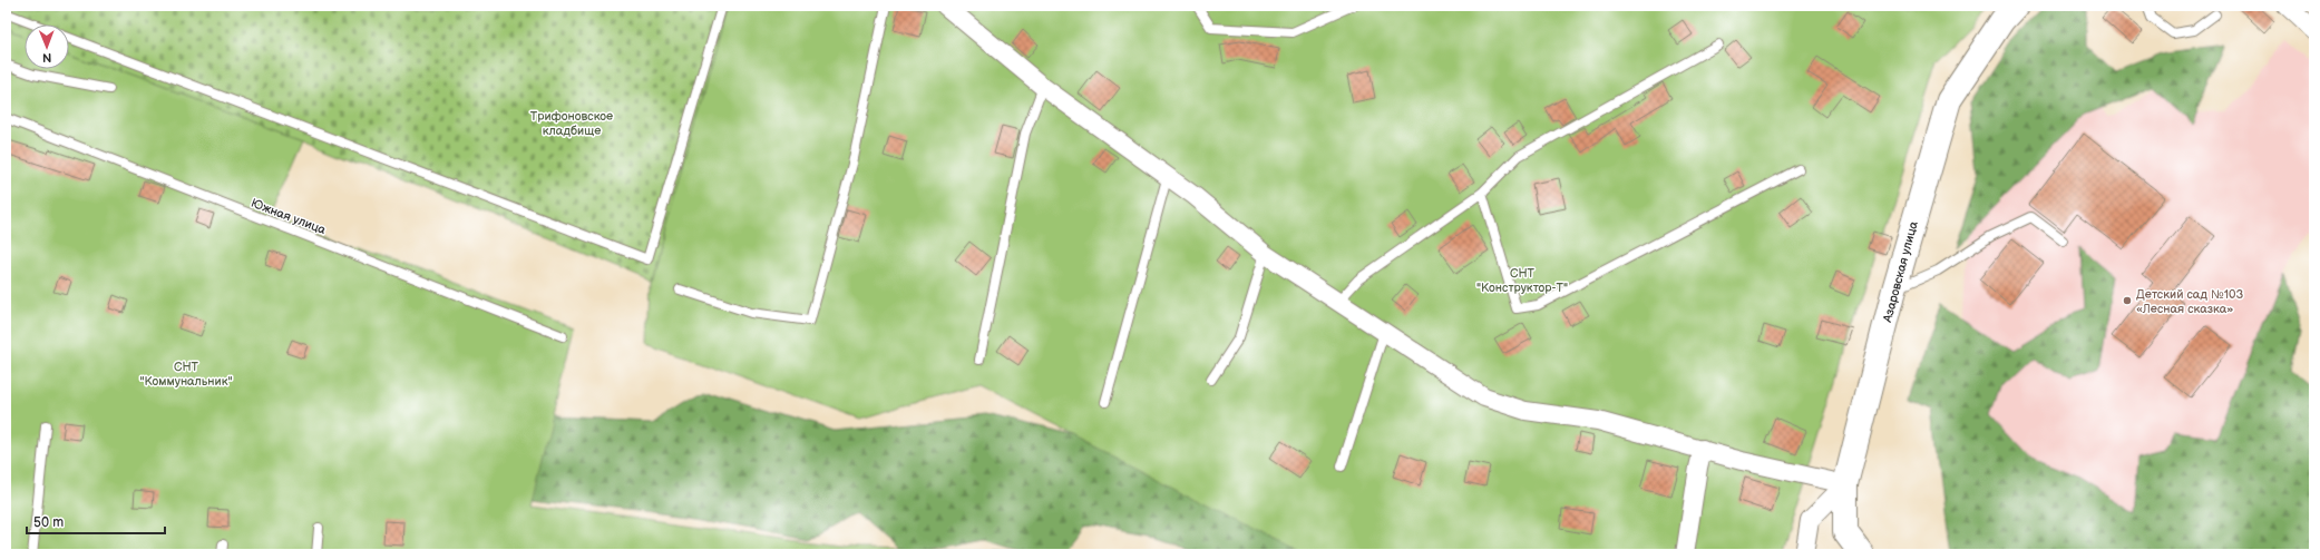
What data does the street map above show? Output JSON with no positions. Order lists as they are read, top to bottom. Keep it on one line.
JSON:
{"streets":{"street":["Азаровская улица"],"lane":["Южная улица"]},"parks":["Трифоновское кладбище","СНТ \"Конструктор-Т\"","СНТ \"Коммунальник\""],"places":["Детский сад №103 «Лесная сказка»"],"scale_bar":"50 m","north":"bottom"}
